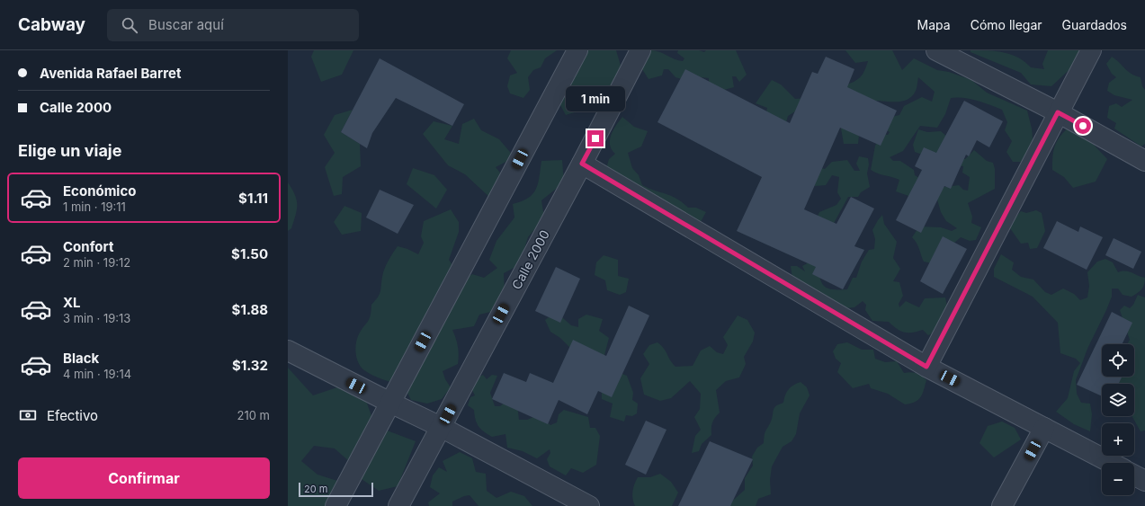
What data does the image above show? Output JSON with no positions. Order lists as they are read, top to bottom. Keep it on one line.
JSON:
{"streets":{"street":["Calle 2000"]},"scale_bar":"20 m","page":{"header":"Cabway","search":"Buscar aquí","nav":["Mapa","Cómo llegar","Guardados"],"banner":["Avenida Rafael Barret","Calle 2000"],"bubble":"1 min","heading":"Elige un viaje","list":[{"name":"Económico","note":"1 min · 19:11","value":"$1.11"},{"name":"Confort","note":"2 min · 19:12","value":"$1.50"},{"name":"XL","note":"3 min · 19:13","value":"$1.88"},{"name":"Black","note":"4 min · 19:14","value":"$1.32"}],"map_buttons":["+","−"],"pay":["Efectivo","210 m"],"buttons":"Confirmar","scale":"20 m"}}
